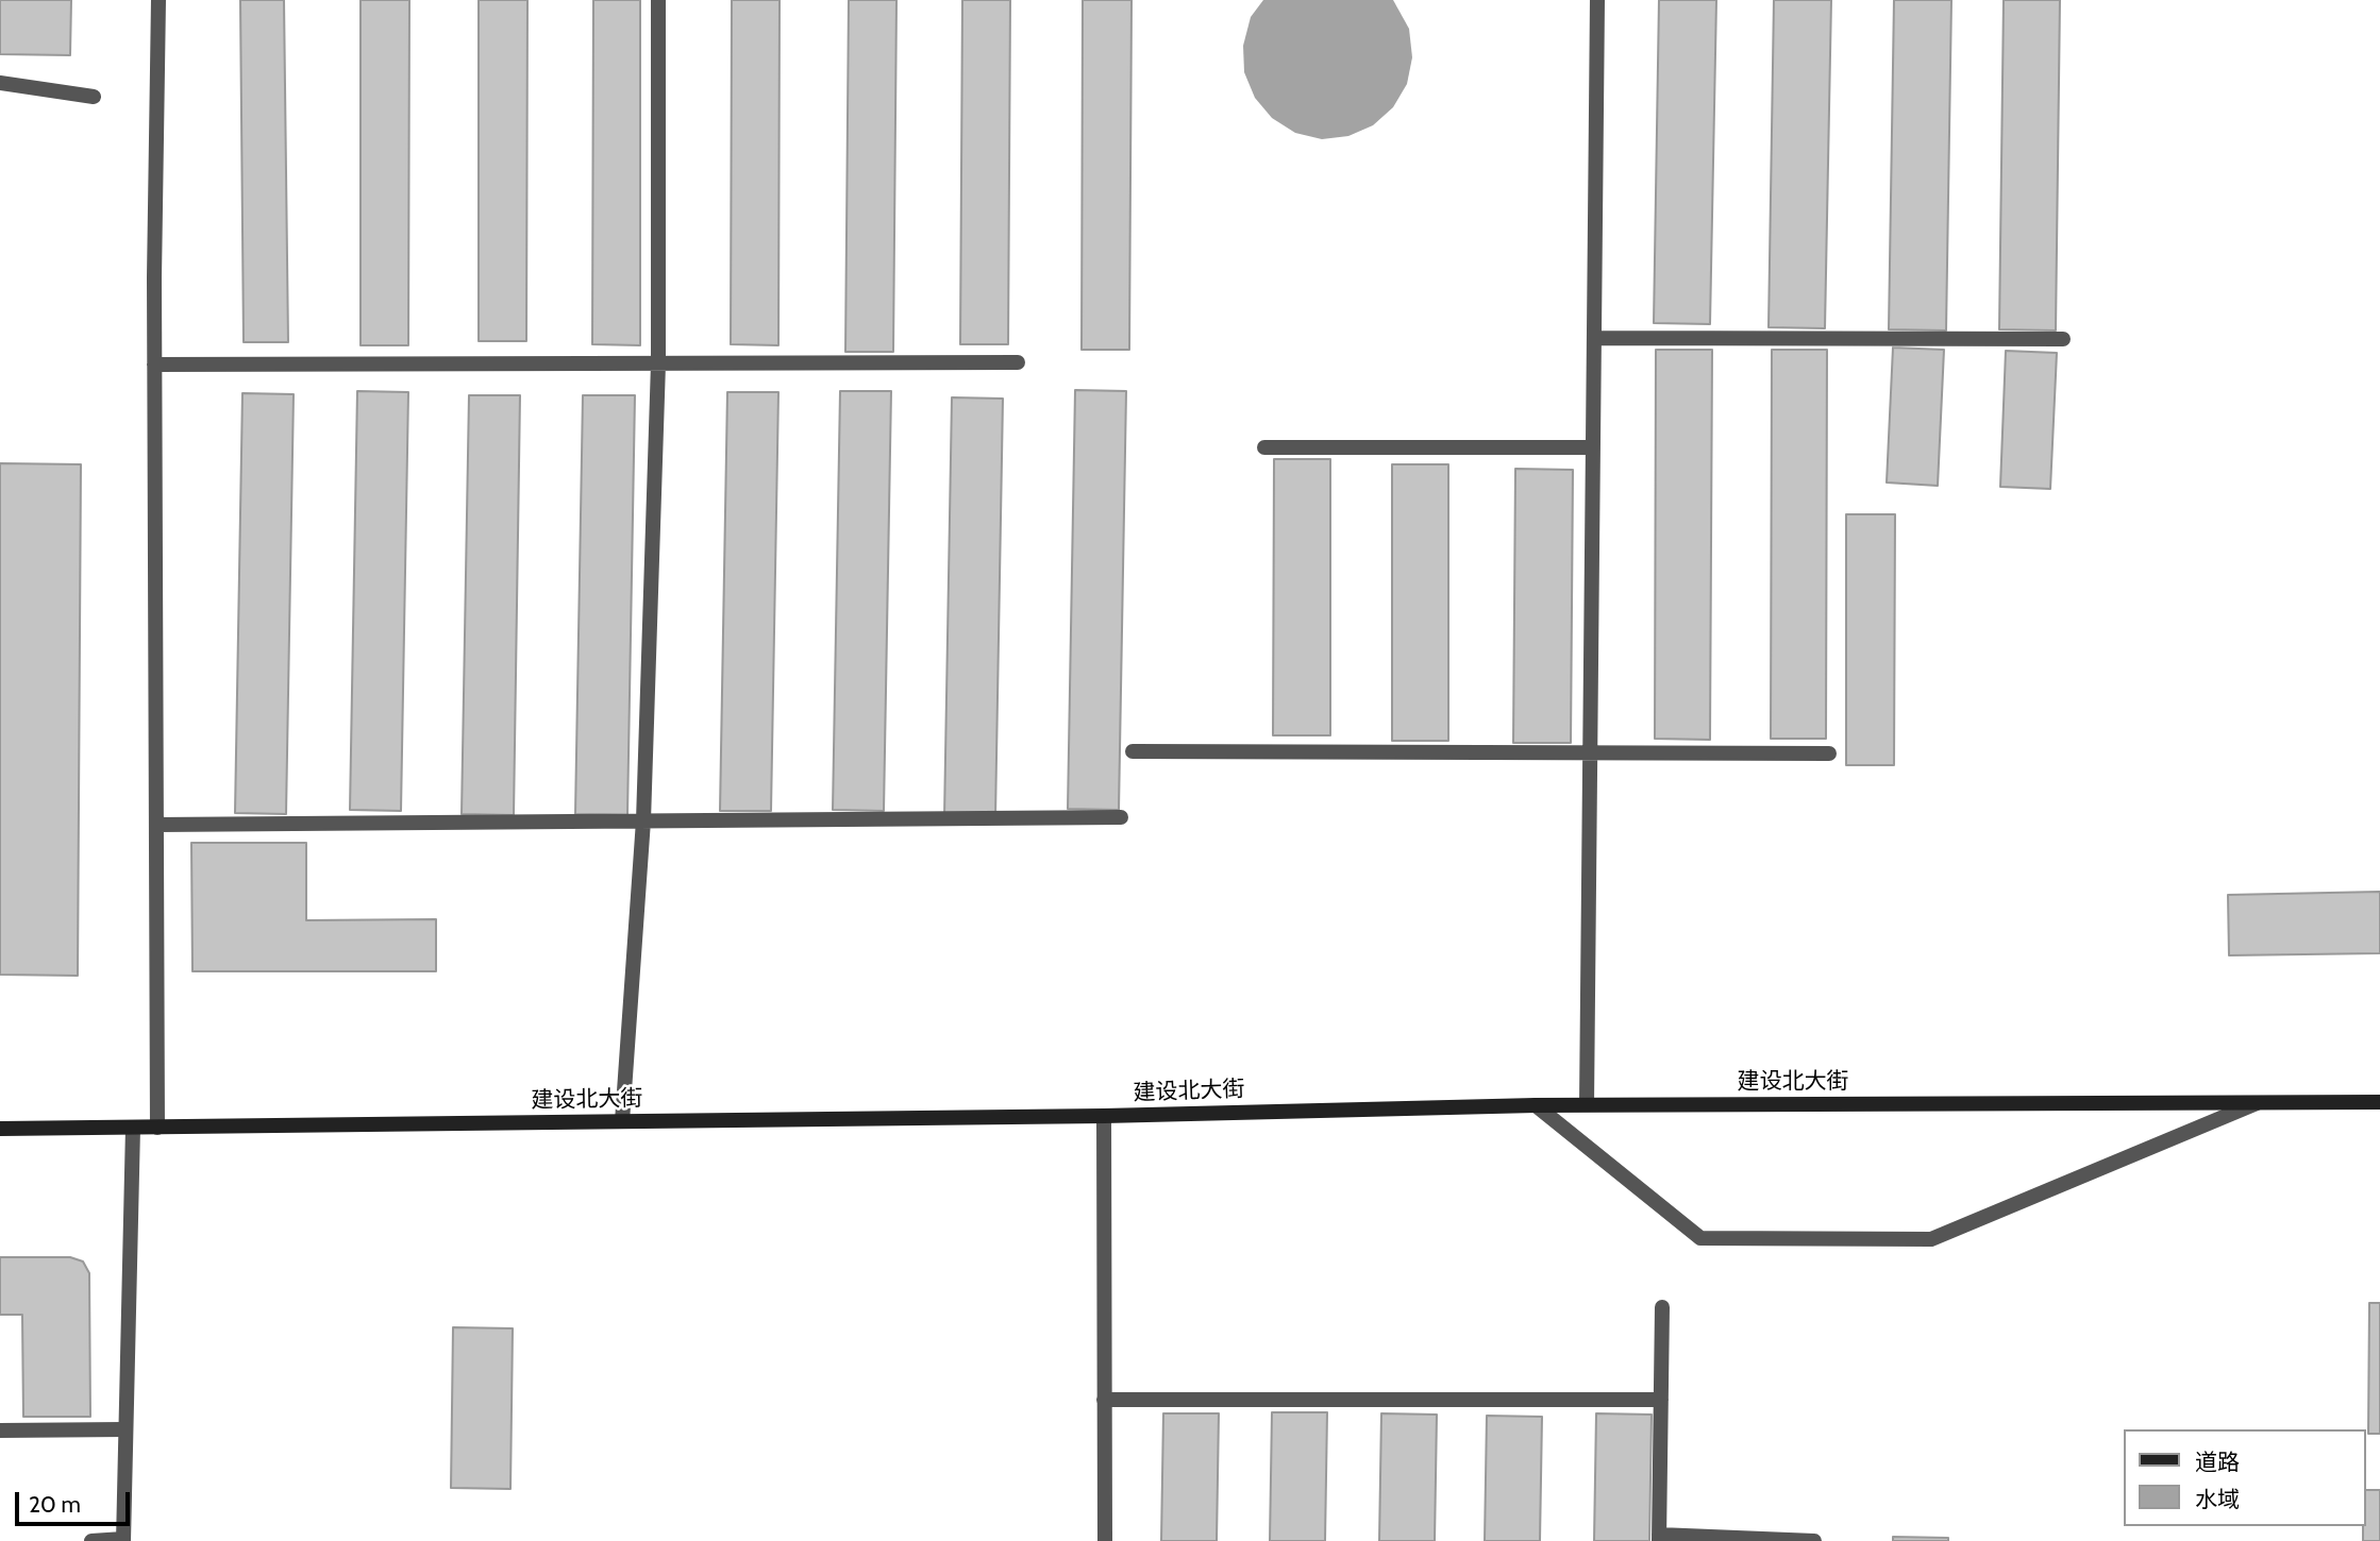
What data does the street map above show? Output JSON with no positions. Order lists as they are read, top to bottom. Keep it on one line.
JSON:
{"streets":{"main road":["建设北大街"]},"legend":["道路","水域"],"scale_bar":"20 m"}
